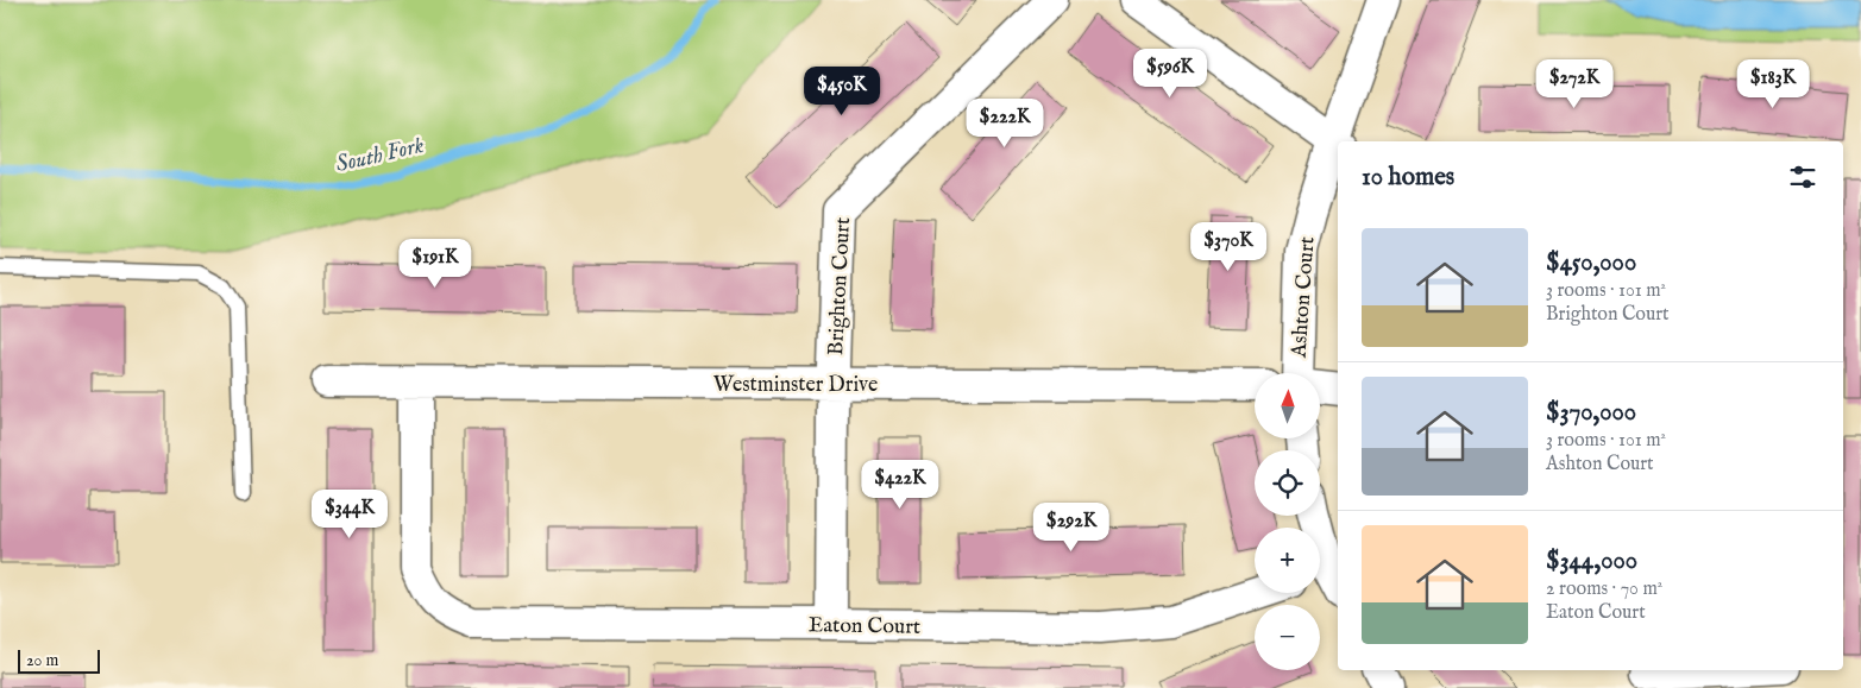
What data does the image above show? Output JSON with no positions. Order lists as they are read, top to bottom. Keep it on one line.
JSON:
{"streets":{"street":["Brighton Court","Ashton Court","Westminster Drive","Eaton Court"]},"crossings":[["Brighton Court","Westminster Drive"],["Brighton Court","Eaton Court"],["Westminster Drive","Eaton Court"]],"water":["South Fork"],"scale_bar":"20 m","north":"top","page":{"price":["$596K","$272K","$183K","$450K","$222K","$370K","$191K","$422K","$344K","$292K"],"heading":"10 homes","list":[{"name":"$450,000","note":"3 rooms · 101 m² · Brighton Court"},{"name":"$370,000","note":"3 rooms · 101 m² · Ashton Court"},{"name":"$344,000","note":"2 rooms · 70 m² · Eaton Court"}],"map_buttons":["+","−"],"scale":"20 m"}}
